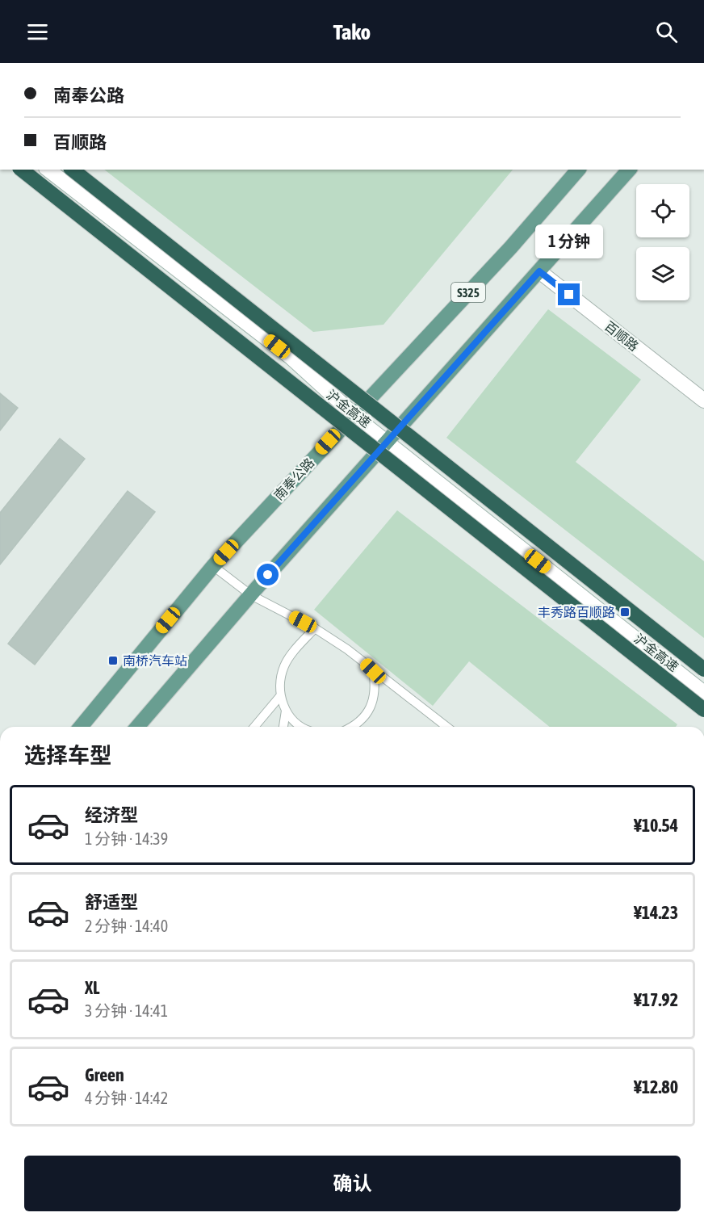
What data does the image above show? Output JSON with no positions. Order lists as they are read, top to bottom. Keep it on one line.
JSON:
{"streets":{"highway":["沪金高速"],"main road":["S325","南奉公路"],"street":["百顺路"]},"places":{"transit":["丰秀路百顺路","南桥汽车站"]},"page":{"header":"Tako","banner":["南奉公路","百顺路"],"bubble":"1 分钟","heading":"选择车型","list":[{"name":"经济型","note":"1 分钟 · 14:39","value":"¥10.54"},{"name":"舒适型","note":"2 分钟 · 14:40","value":"¥14.23"},{"name":"XL","note":"3 分钟 · 14:41","value":"¥17.92"},{"name":"Green","note":"4 分钟 · 14:42","value":"¥12.80"}],"buttons":"确认"}}
